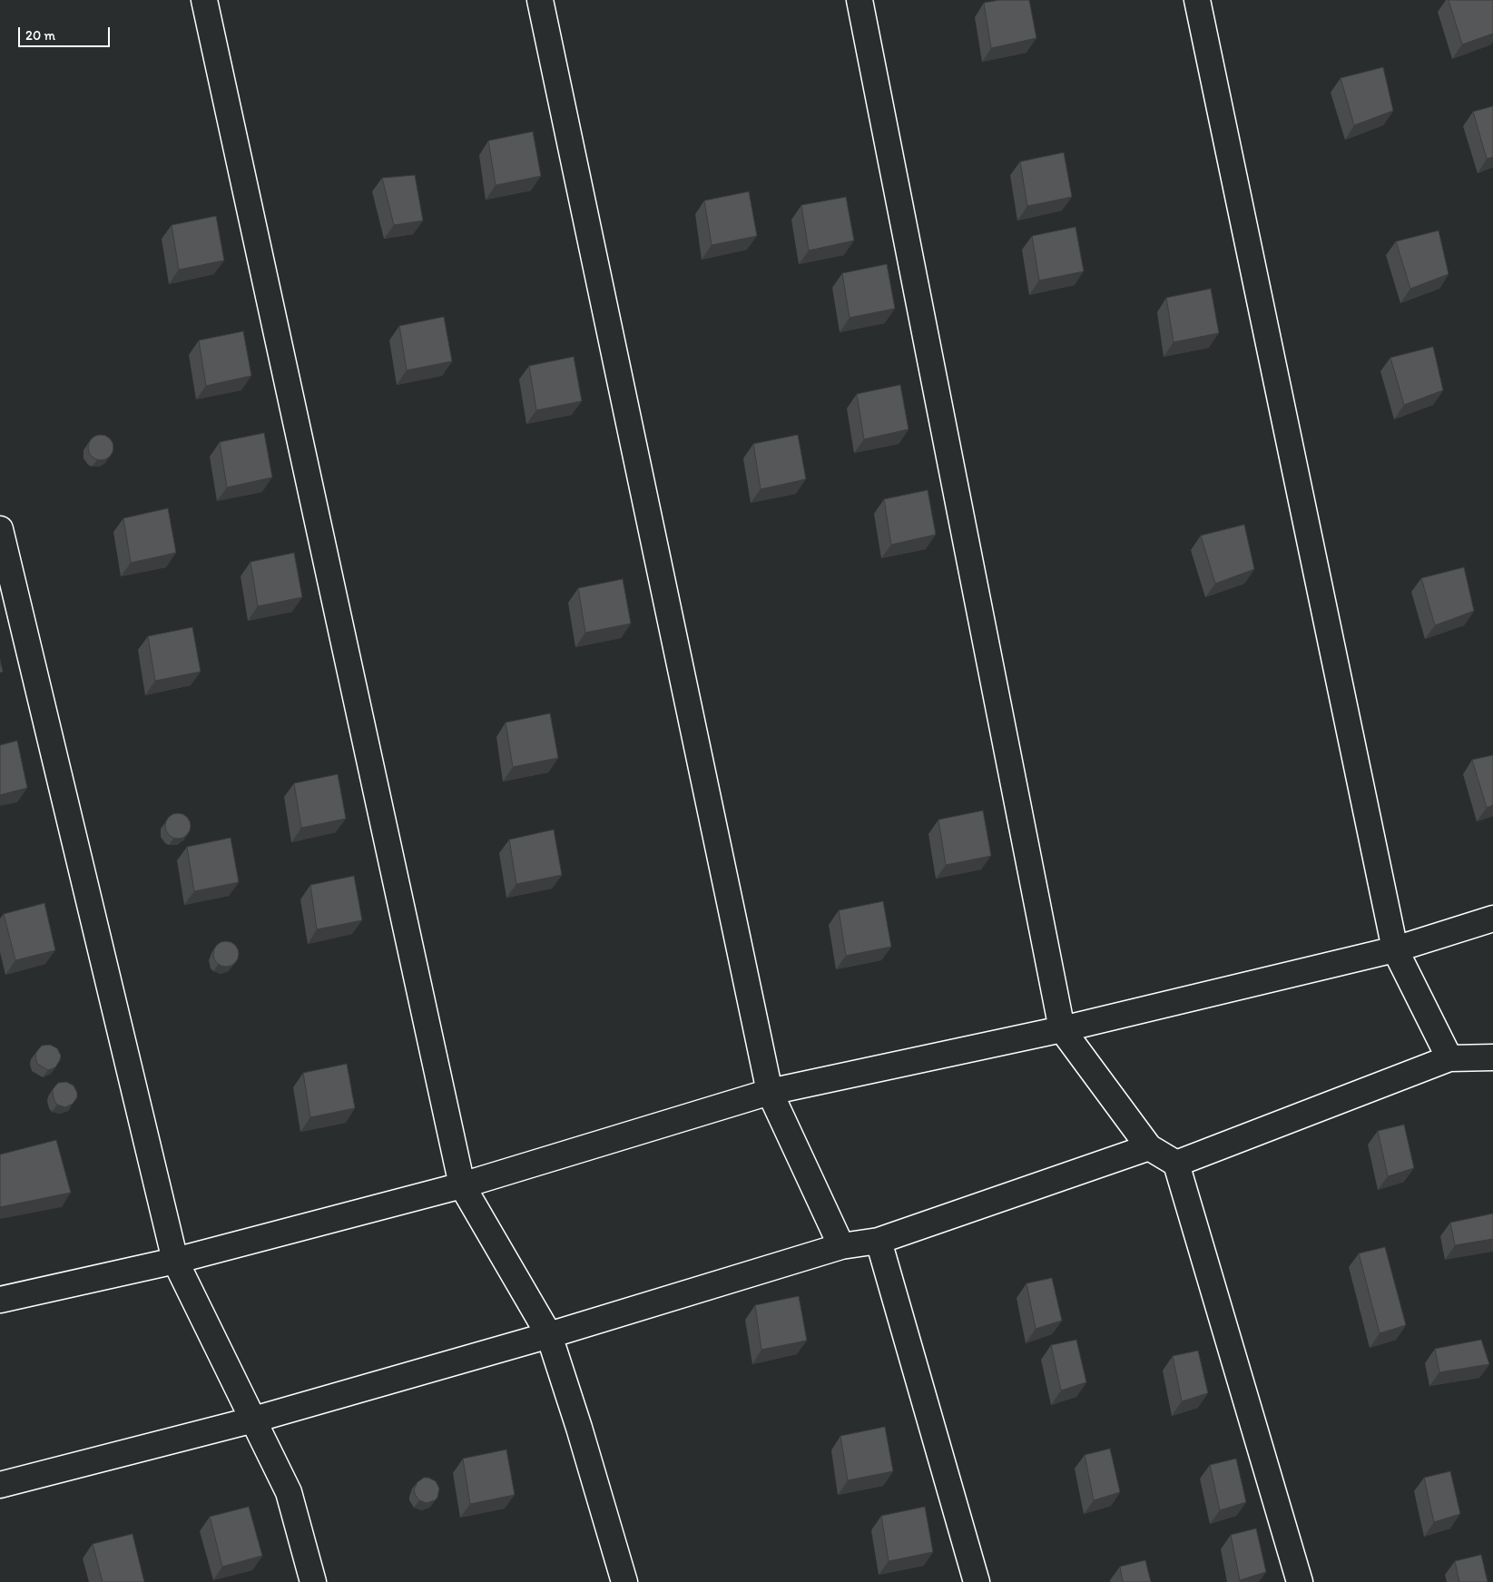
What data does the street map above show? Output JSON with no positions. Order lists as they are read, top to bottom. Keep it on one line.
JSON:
{"scale_bar":"20 m"}
